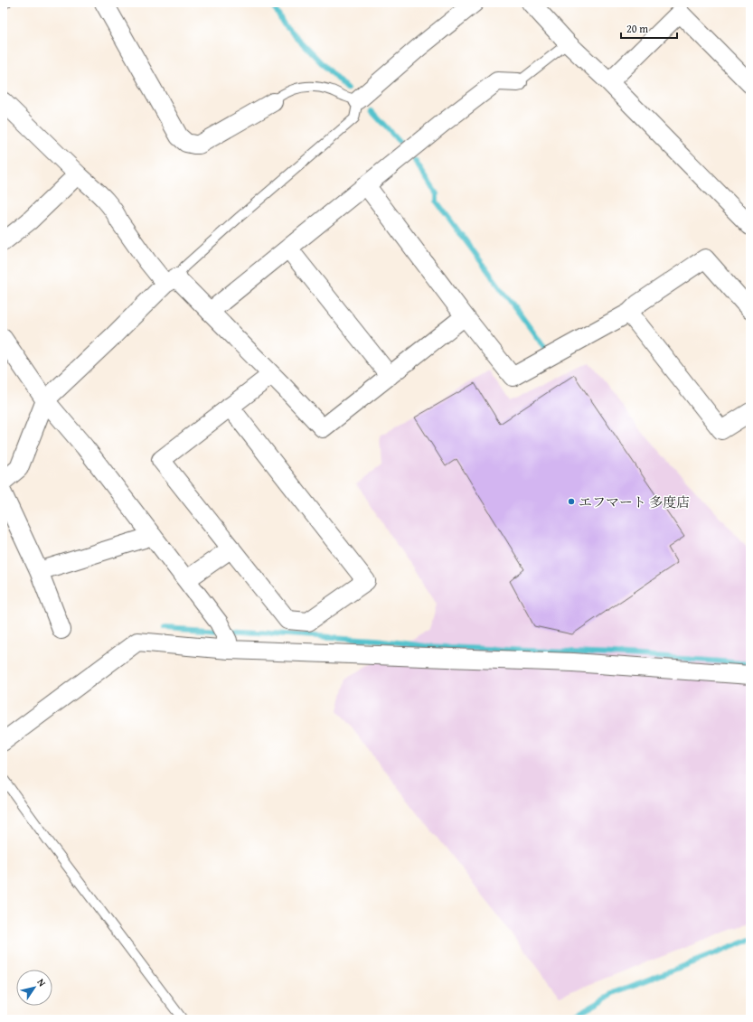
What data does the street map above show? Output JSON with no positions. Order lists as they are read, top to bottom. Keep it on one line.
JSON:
{"places":["エフマート 多度店"],"scale_bar":"20 m","north":"top right"}
